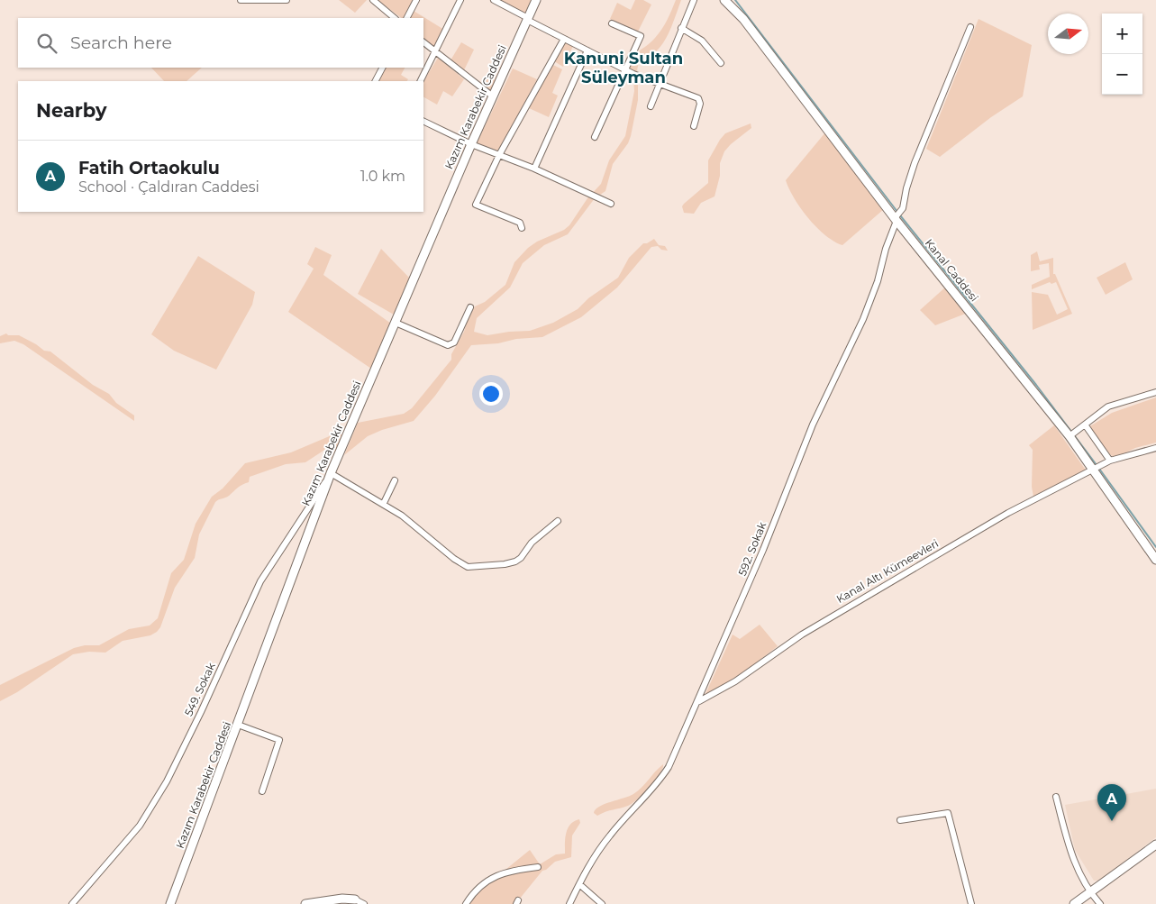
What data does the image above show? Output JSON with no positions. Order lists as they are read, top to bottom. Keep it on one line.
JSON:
{"streets":{"street":["Kazım Karabekir Caddesi","Kanal Caddesi","592. Sokak","Kanal Altı Kümeevleri","549. Sokak"]},"crossings":[["Kazım Karabekir Caddesi","549. Sokak"],["Kanal Caddesi","592. Sokak"],["Kanal Caddesi","Kanal Altı Kümeevleri"],["592. Sokak","Kanal Altı Kümeevleri"]],"districts":["Kanuni Sultan Süleyman"],"north":"right","page":{"map_buttons":["+","−"],"search":"Search here","heading":"Nearby","list":[{"mark":"A","name":"Fatih Ortaokulu","note":"School · Çaldıran Caddesi","value":"1.0 km"}],"pins":"A"}}
